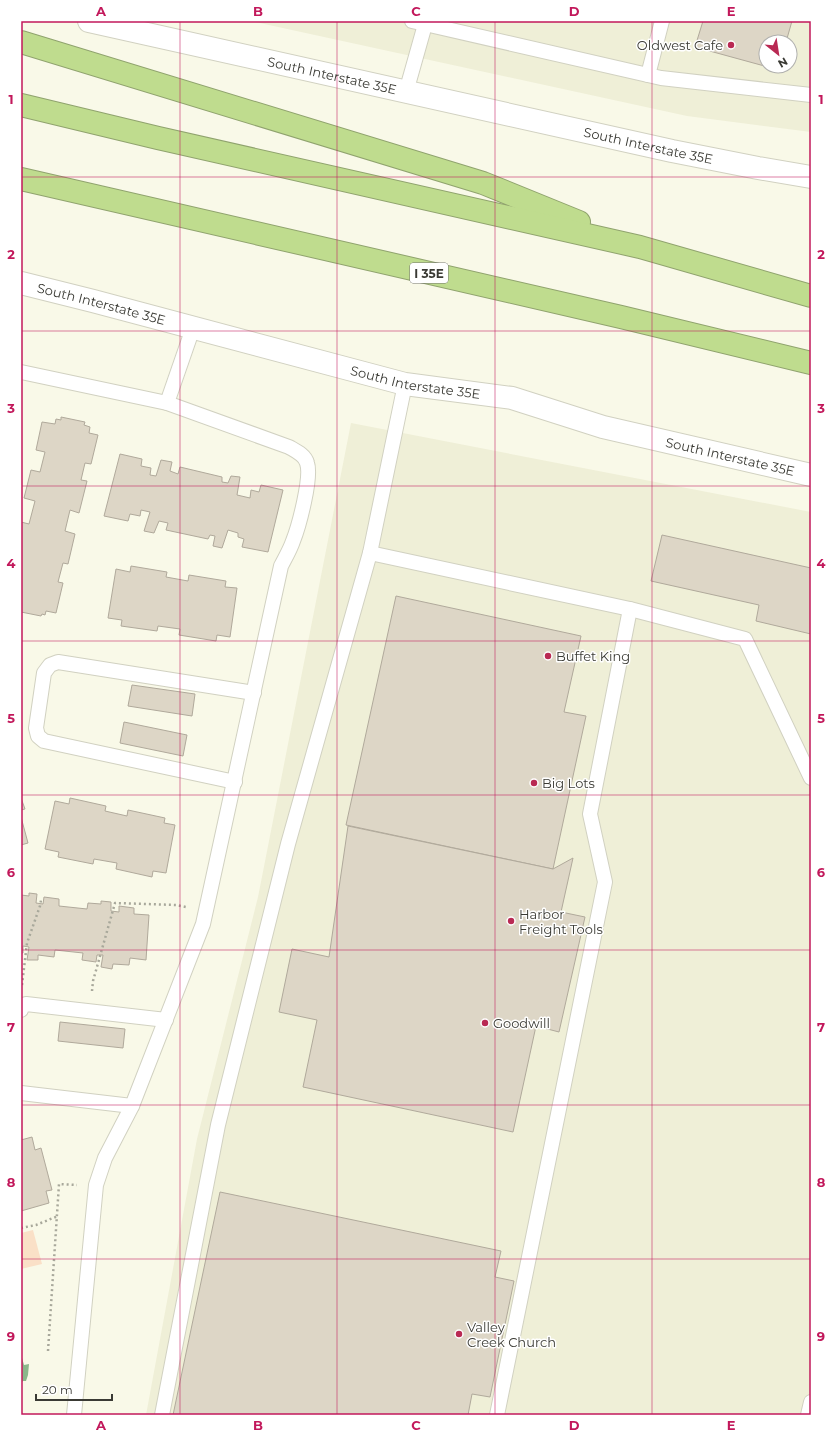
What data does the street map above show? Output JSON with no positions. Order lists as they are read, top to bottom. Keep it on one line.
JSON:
{"streets":{"highway":["I 35E"],"main road":["South Interstate 35E"]},"places":["Oldwest Cafe","Buffet King","Big Lots","Harbor Freight Tools","Goodwill","Valley Creek Church"],"scale_bar":"20 m","north":"bottom right","grid":{"columns":["A","B","C","D","E"],"rows":["1","2","3","4","5","6","7","8","9"]}}
